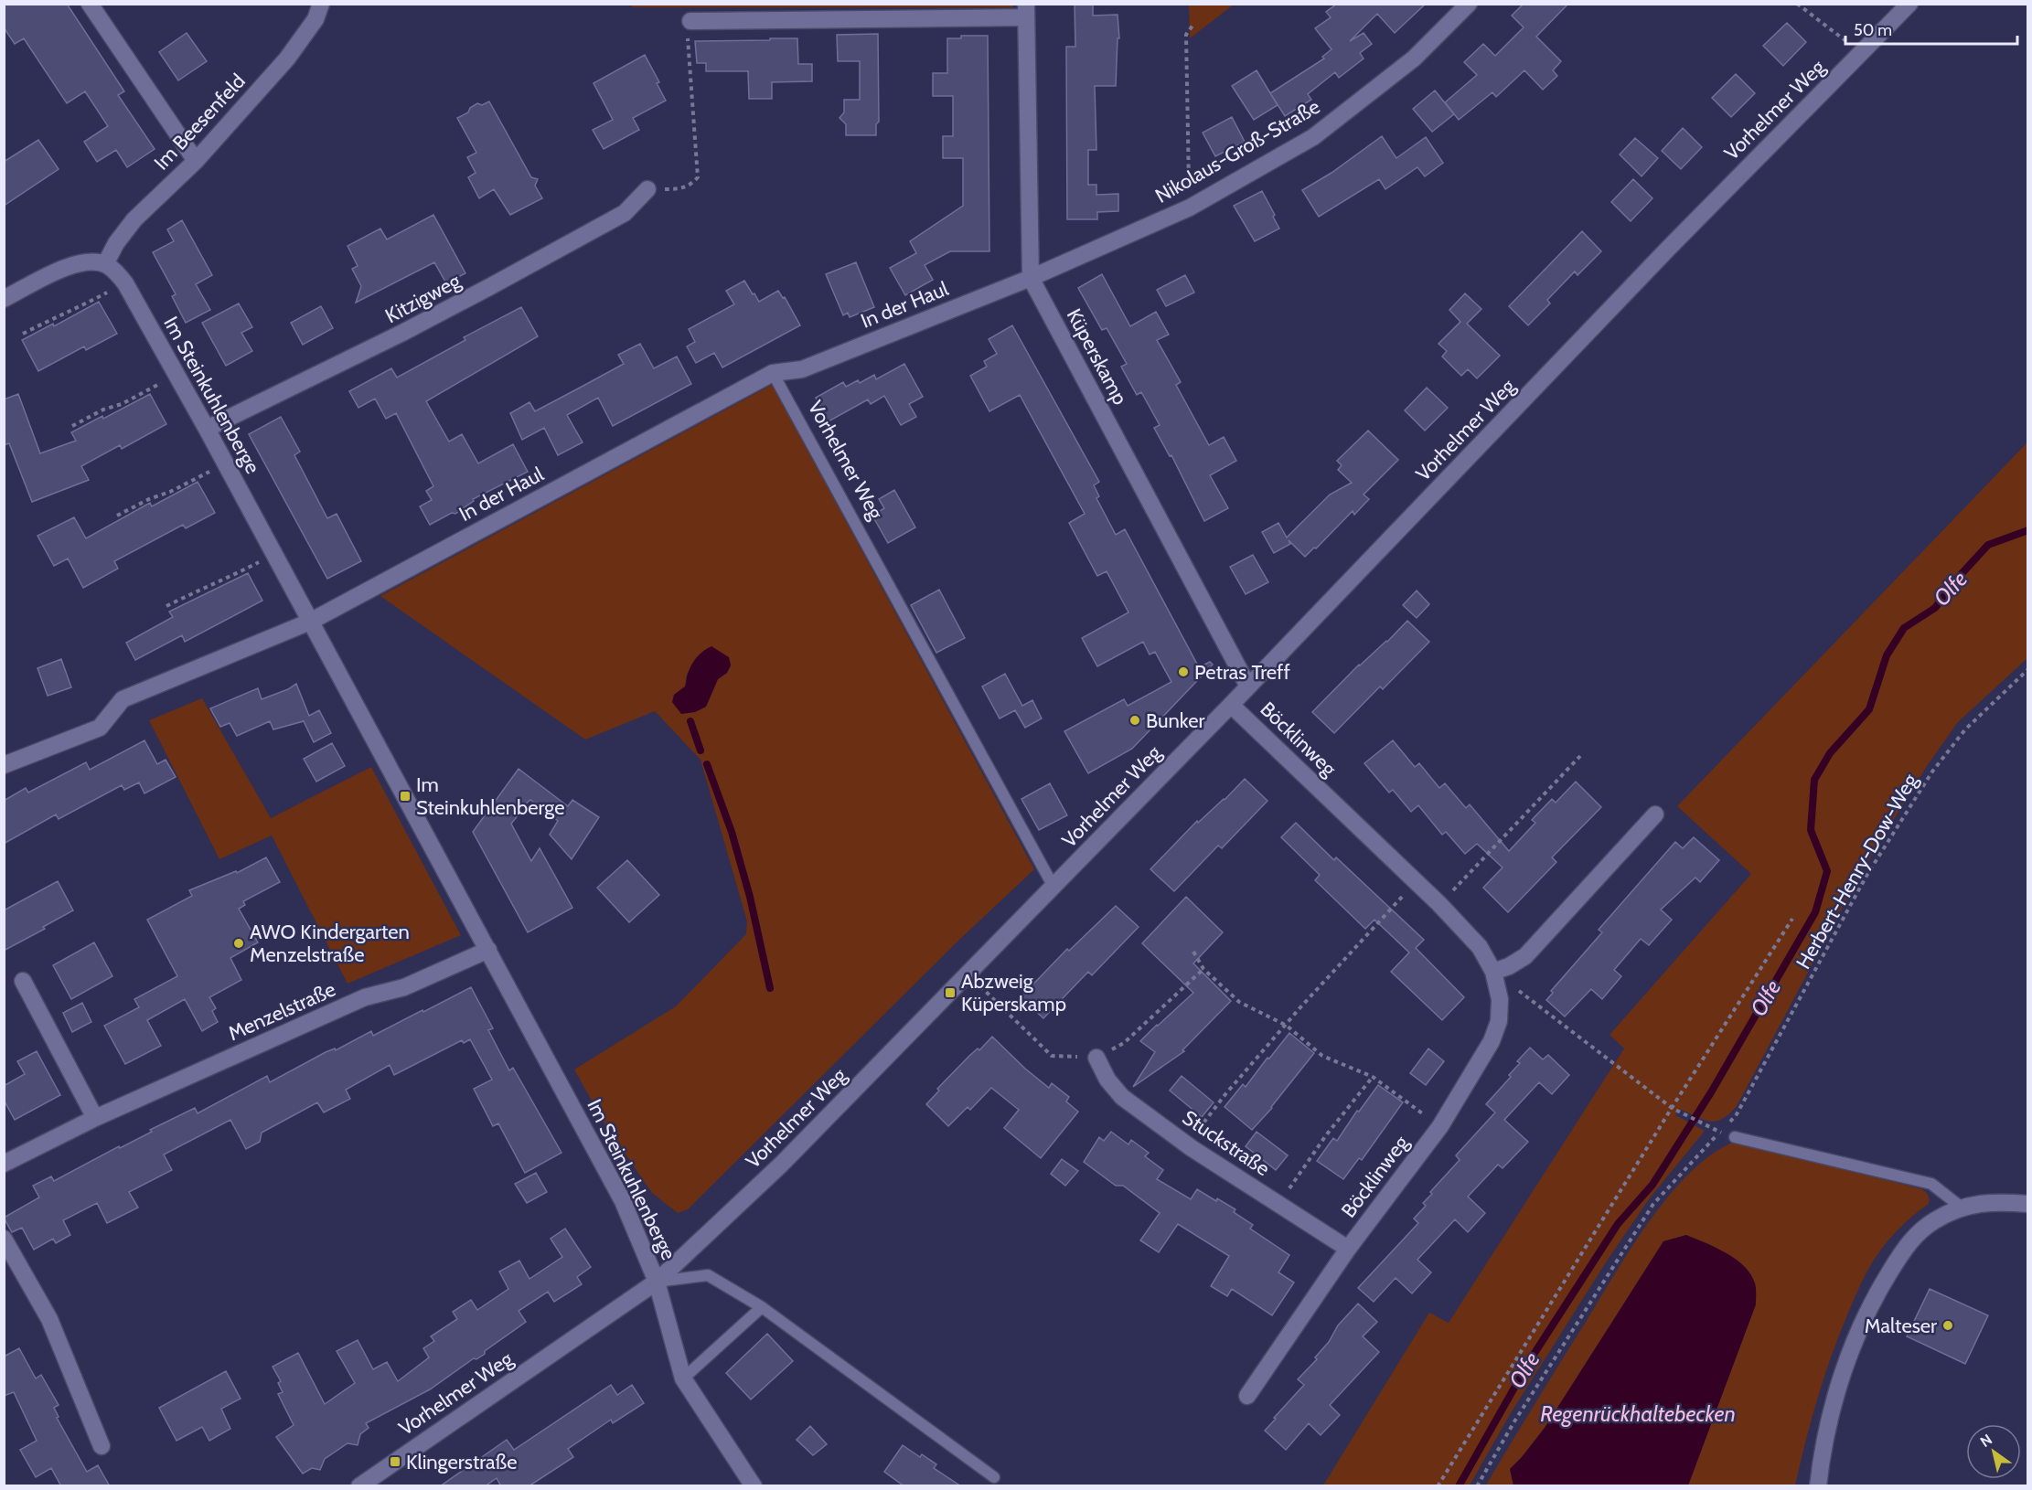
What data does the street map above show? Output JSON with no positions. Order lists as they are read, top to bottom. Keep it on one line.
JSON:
{"streets":{"street":["Vorhelmer Weg","Im Beesenfeld","Nikolaus-Groß-Straße","Kitzigweg","In der Haul","Küperskamp","Im Steinkuhlenberge","Böcklinweg","Menzelstraße","Stuckstraße"],"path":["Herbert-Henry-Dow-Weg"]},"crossings":[["Vorhelmer Weg","In der Haul"],["Vorhelmer Weg","Küperskamp"],["Vorhelmer Weg","Im Steinkuhlenberge"],["Vorhelmer Weg","Böcklinweg"],["Im Beesenfeld","Im Steinkuhlenberge"],["Nikolaus-Groß-Straße","In der Haul"],["Nikolaus-Groß-Straße","Küperskamp"],["Kitzigweg","Im Steinkuhlenberge"],["In der Haul","Küperskamp"],["In der Haul","Im Steinkuhlenberge"],["Im Steinkuhlenberge","Menzelstraße"],["Böcklinweg","Stuckstraße"]],"water":["Olfe","Regenrückhaltebecken"],"places":{"other":["Petras Treff","Bunker","AWO Kindergarten Menzelstraße","Malteser"],"transit":["Im Steinkuhlenberge","Abzweig Küperskamp","Klingerstraße"]},"scale_bar":"50 m","north":"top left"}
